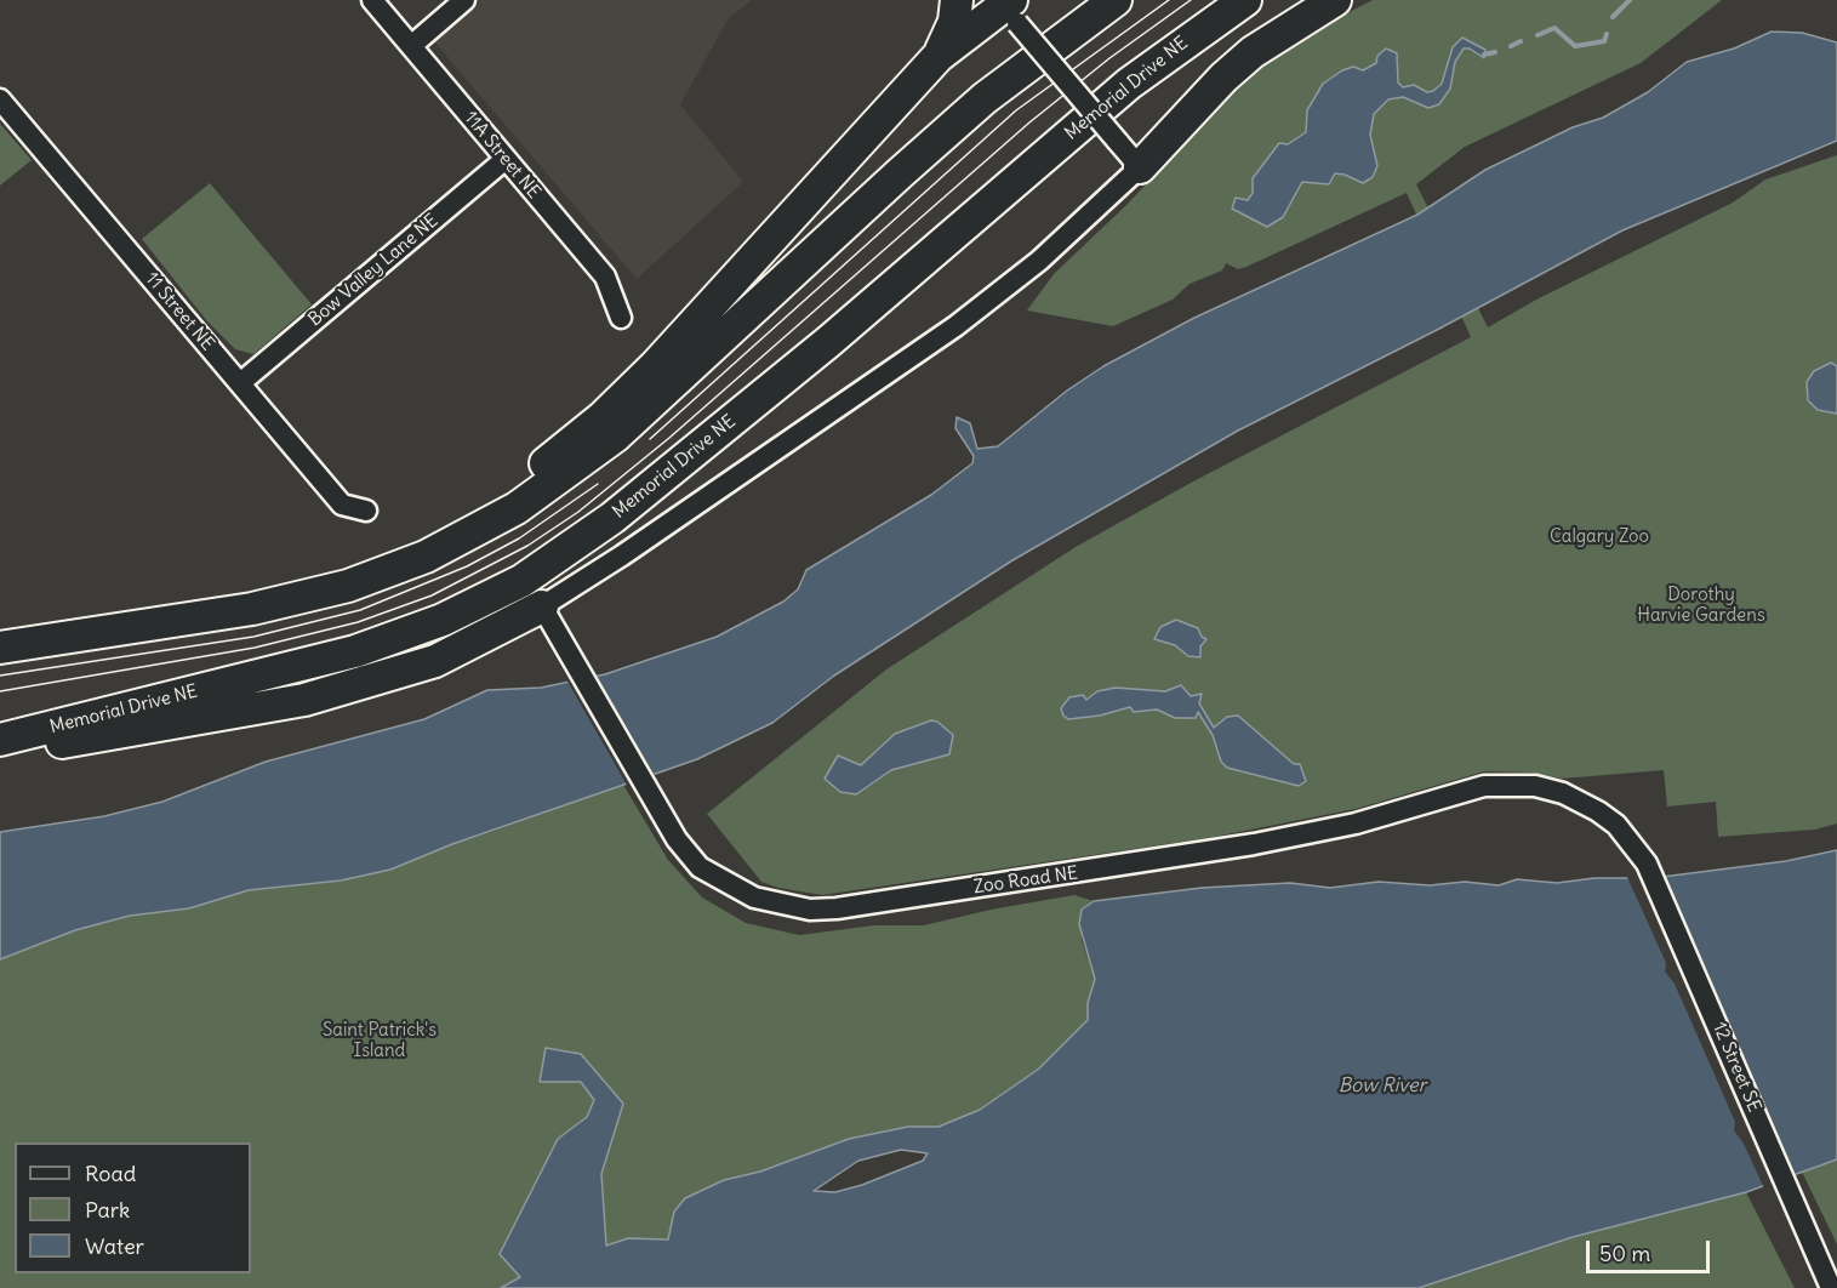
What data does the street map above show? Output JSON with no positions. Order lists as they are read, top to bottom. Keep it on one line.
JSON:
{"streets":{"highway":["Memorial Drive NE"],"street":["11A Street NE","Bow Valley Lane NE","11 Street NE","Zoo Road NE","12 Street SE"]},"crossings":[["11A Street NE","Bow Valley Lane NE"],["Bow Valley Lane NE","11 Street NE"],["Zoo Road NE","12 Street SE"]],"water":["Bow River"],"parks":["Calgary Zoo","Dorothy Harvie Gardens","Saint Patrick's Island"],"legend":["Road","Park","Water"],"scale_bar":"50 m"}
